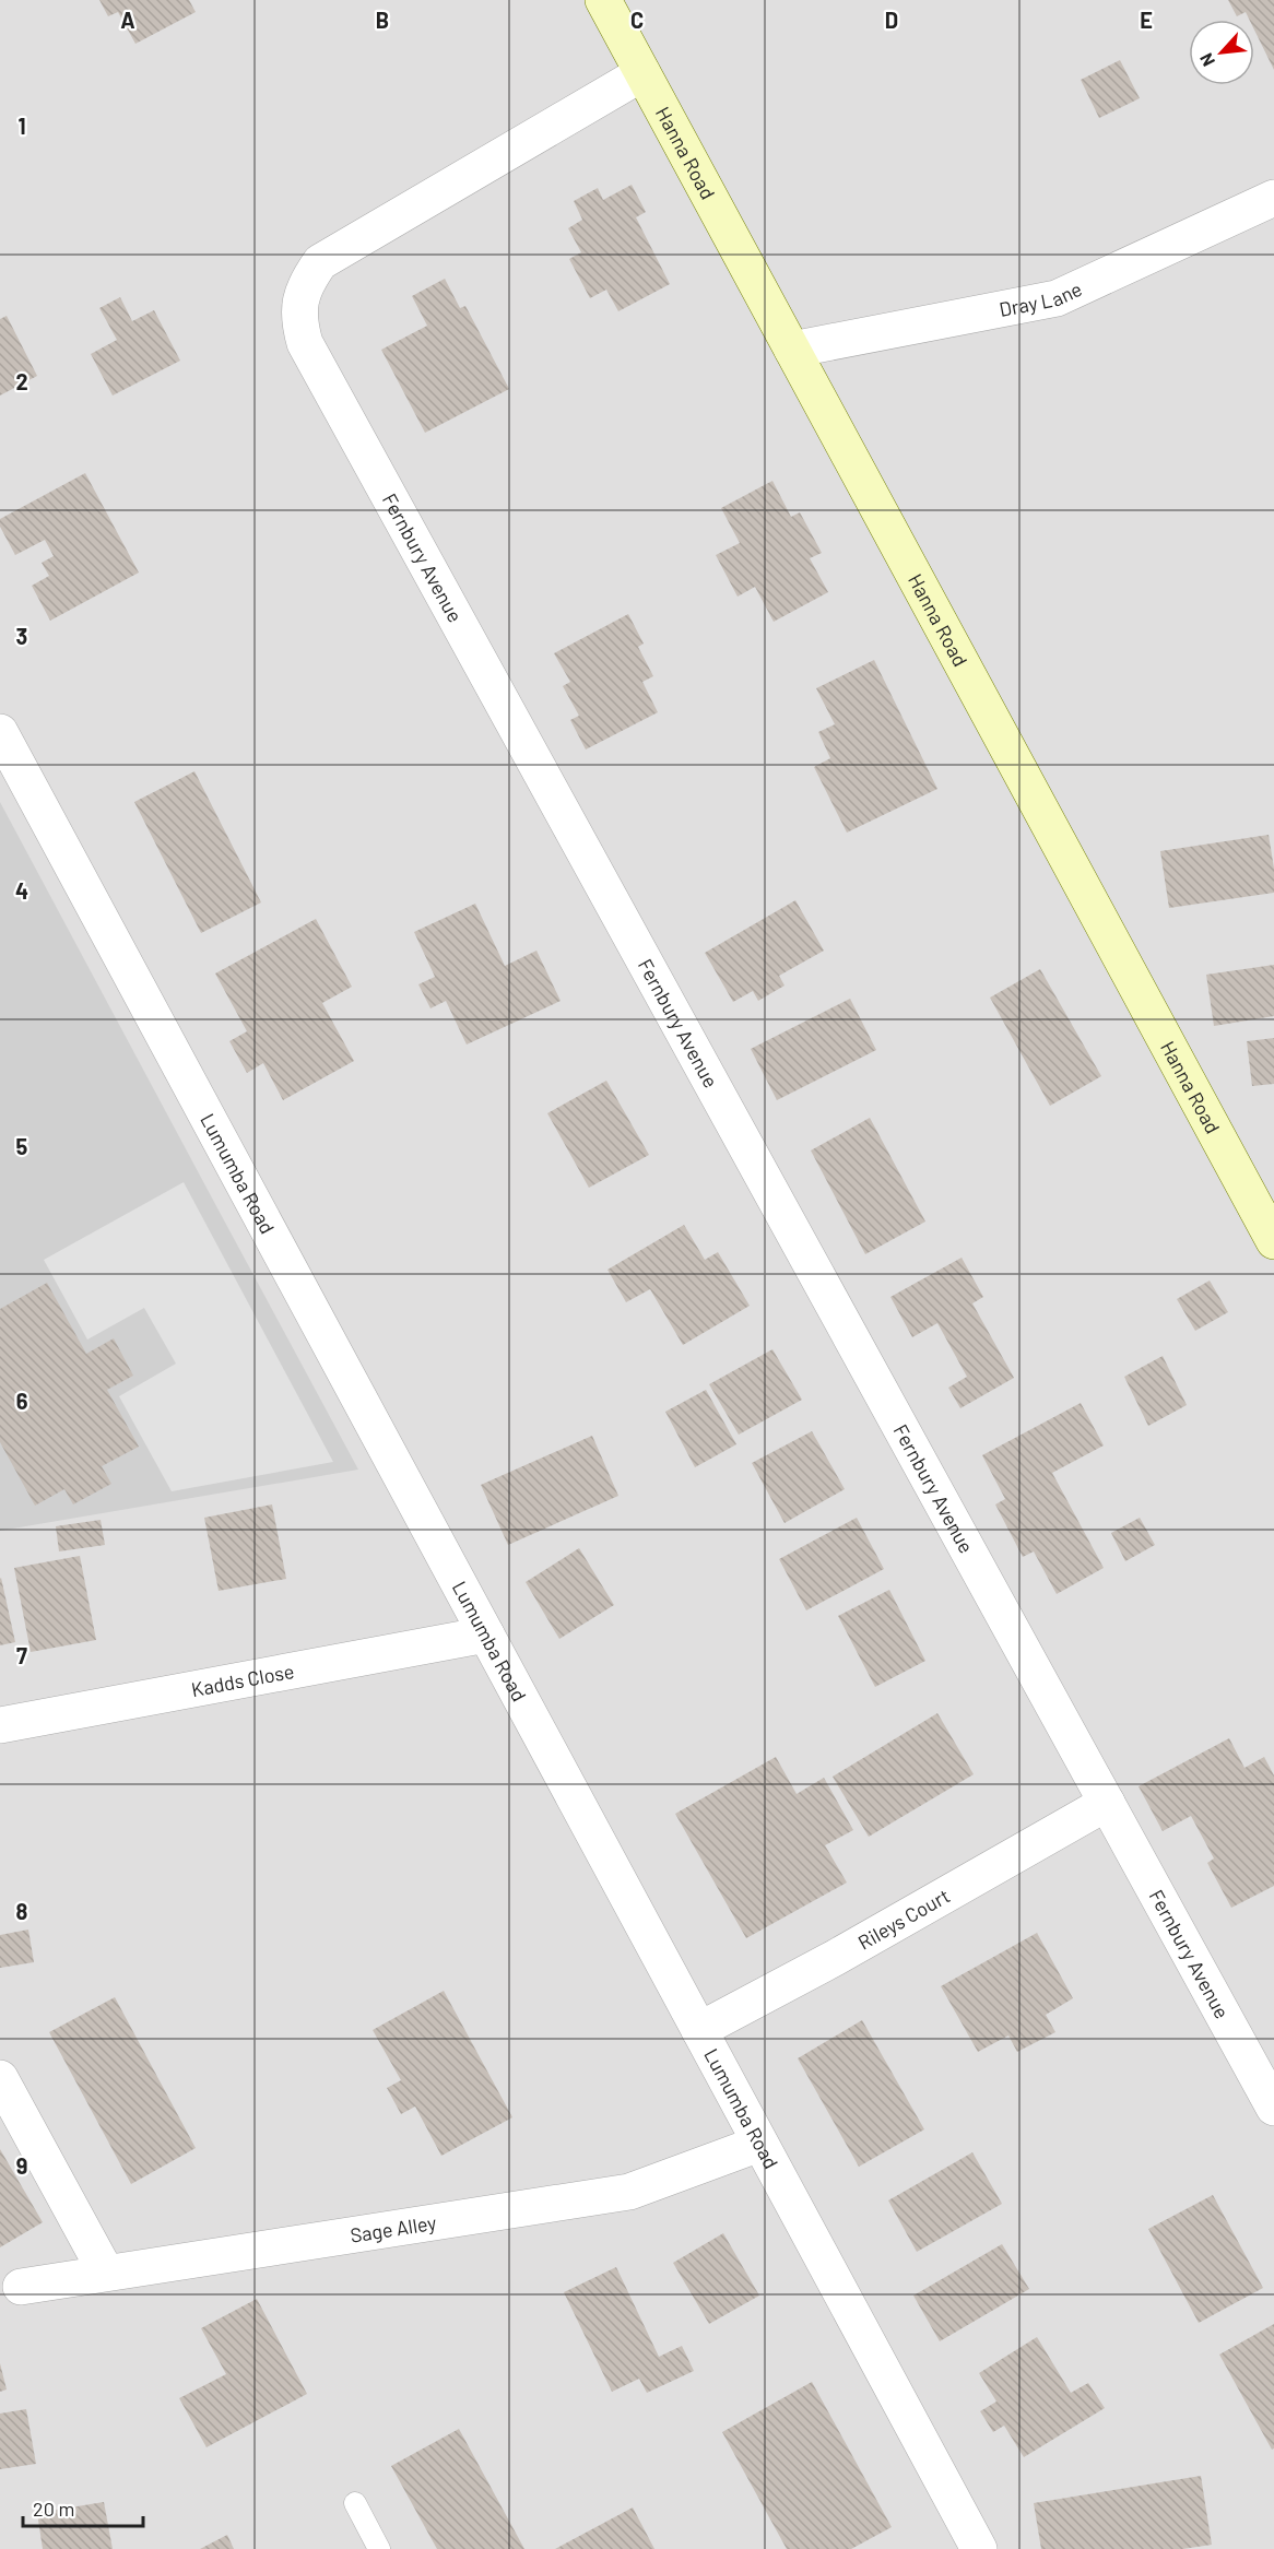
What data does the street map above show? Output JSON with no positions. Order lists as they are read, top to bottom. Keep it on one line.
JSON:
{"streets":{"street":["Hanna Road","Dray Lane","Fernbury Avenue","Lumumba Road","Kadds Close","Rileys Court","Sage Alley"]},"crossings":[["Hanna Road","Dray Lane"],["Hanna Road","Fernbury Avenue"],["Fernbury Avenue","Rileys Court"],["Lumumba Road","Kadds Close"],["Lumumba Road","Rileys Court"],["Lumumba Road","Sage Alley"]],"scale_bar":"20 m","north":"bottom left","grid":{"columns":["A","B","C","D","E"],"rows":["1","2","3","4","5","6","7","8","9"]}}
